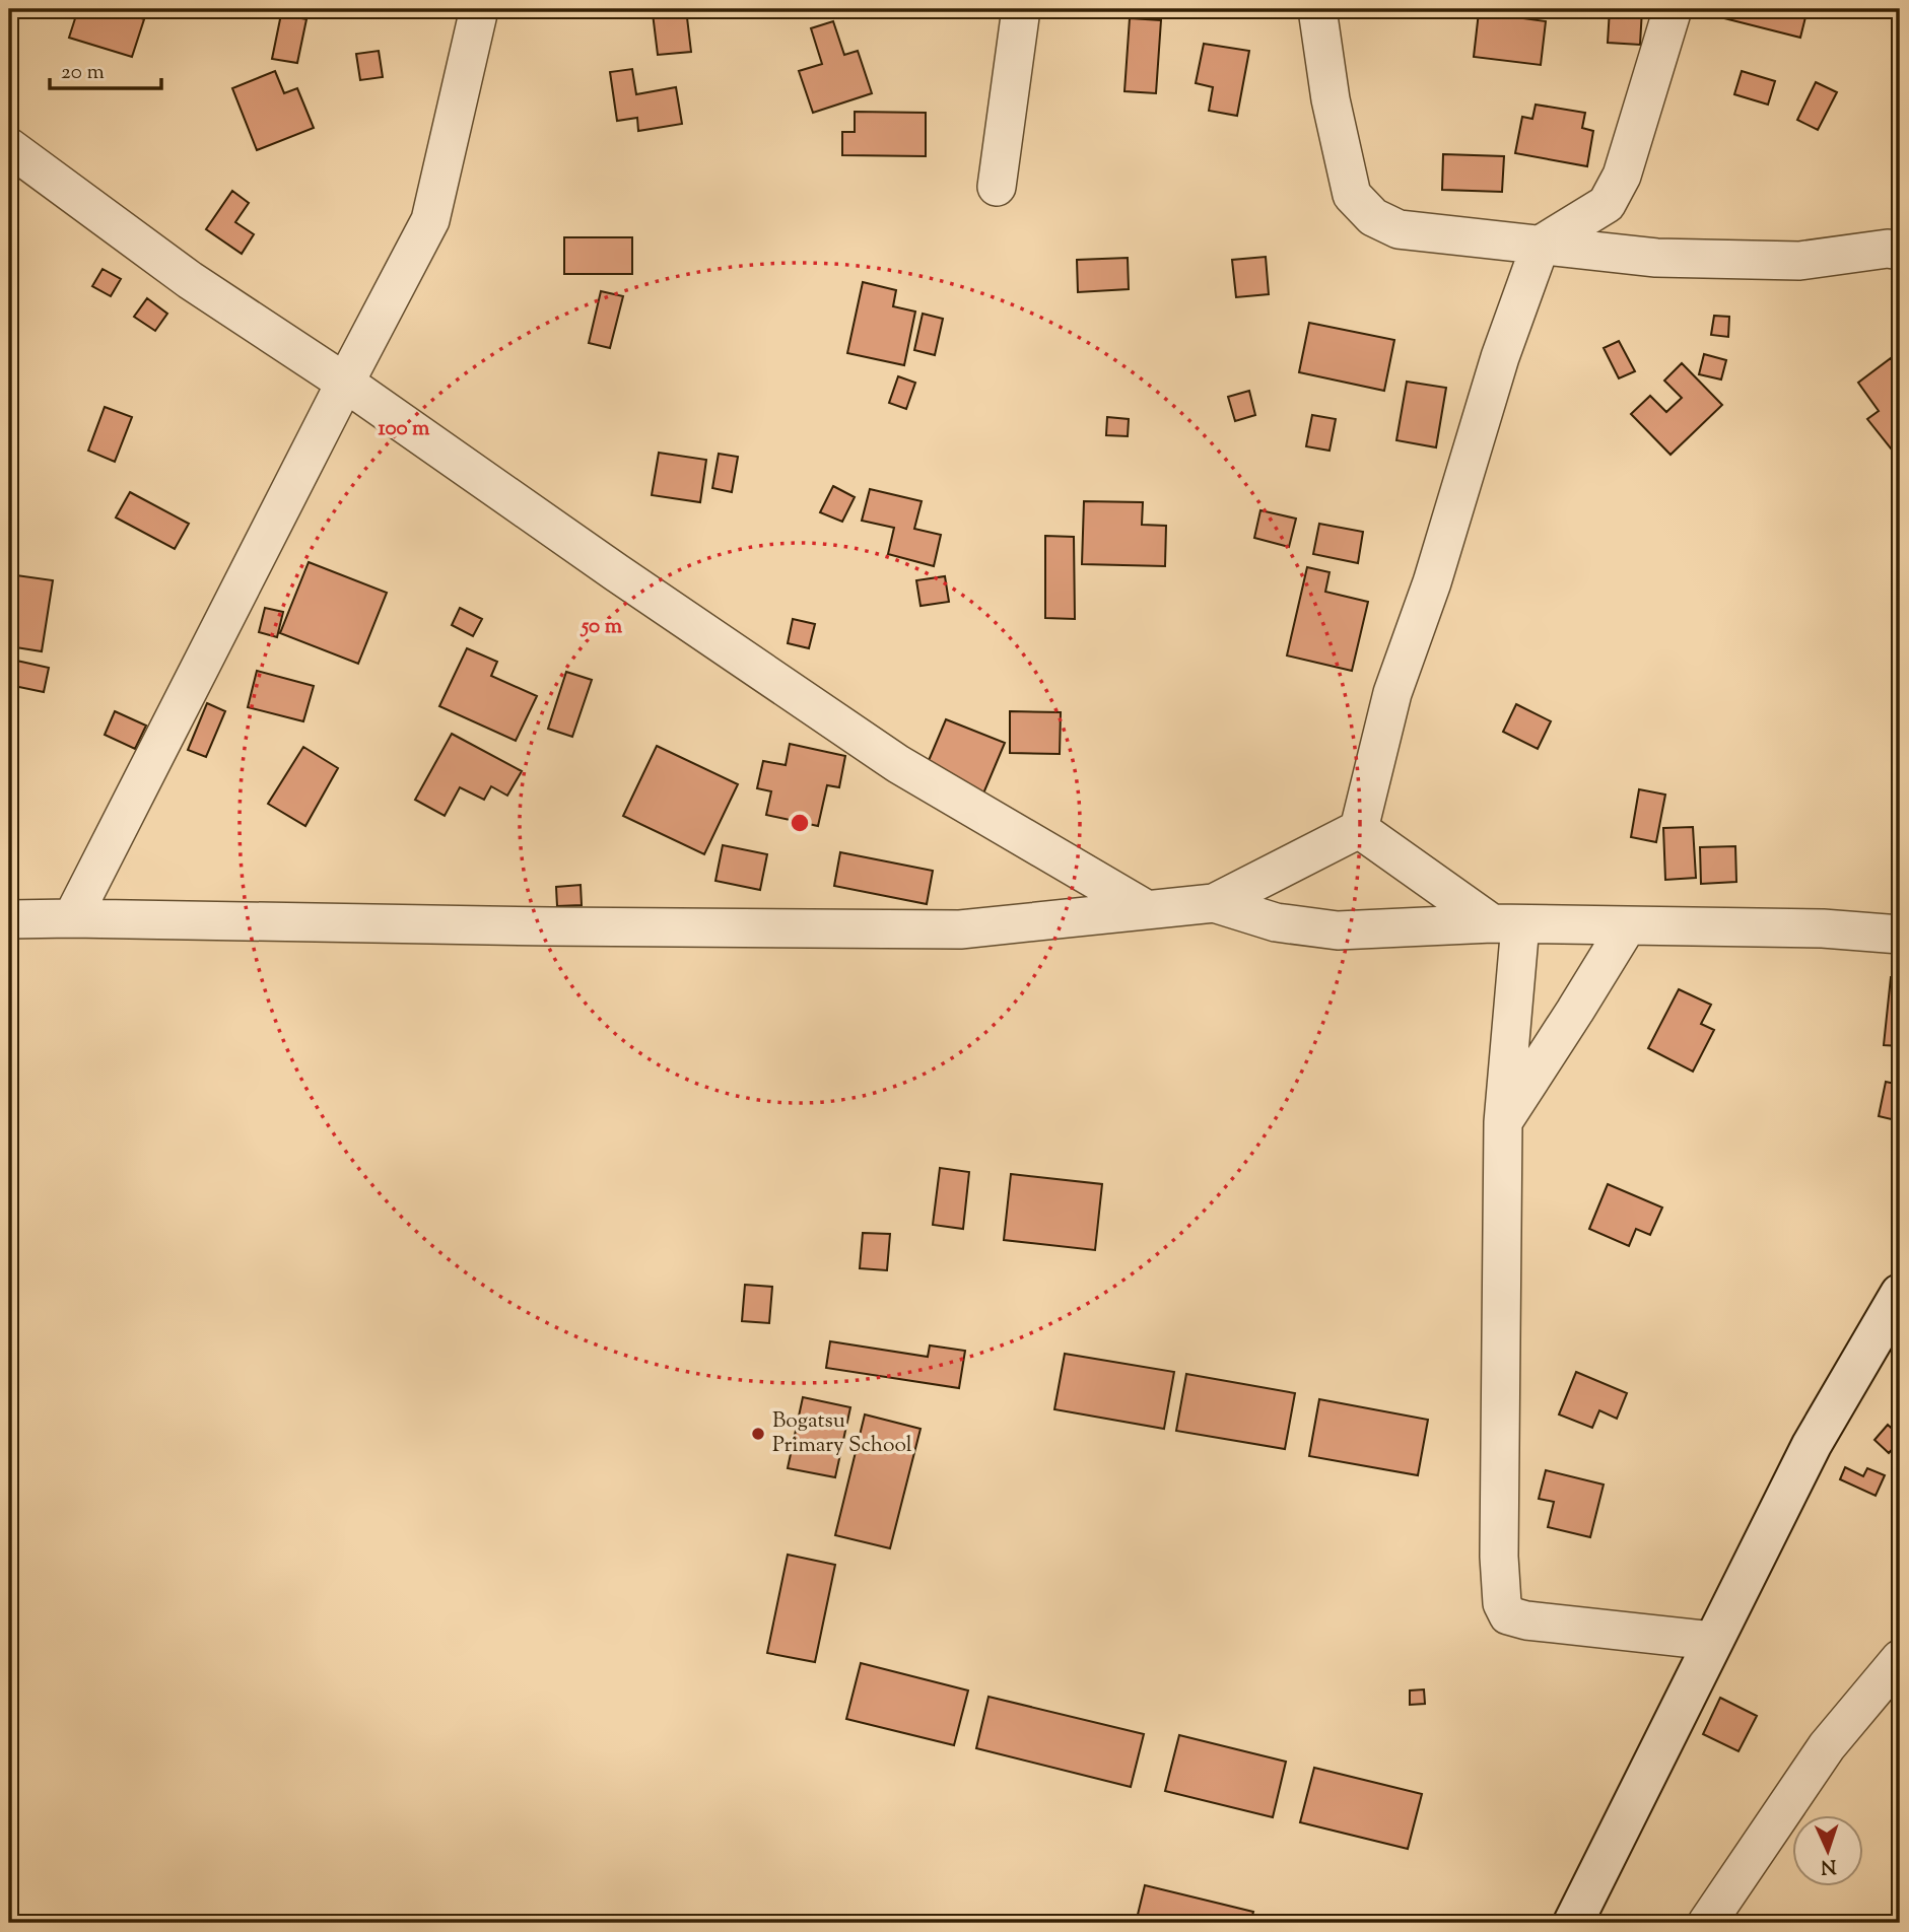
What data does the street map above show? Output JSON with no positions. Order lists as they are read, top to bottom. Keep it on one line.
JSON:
{"places":["Bogatsu Primary School"],"scale_bar":"20 m","north":"bottom","rings":["100 m","50 m"]}
